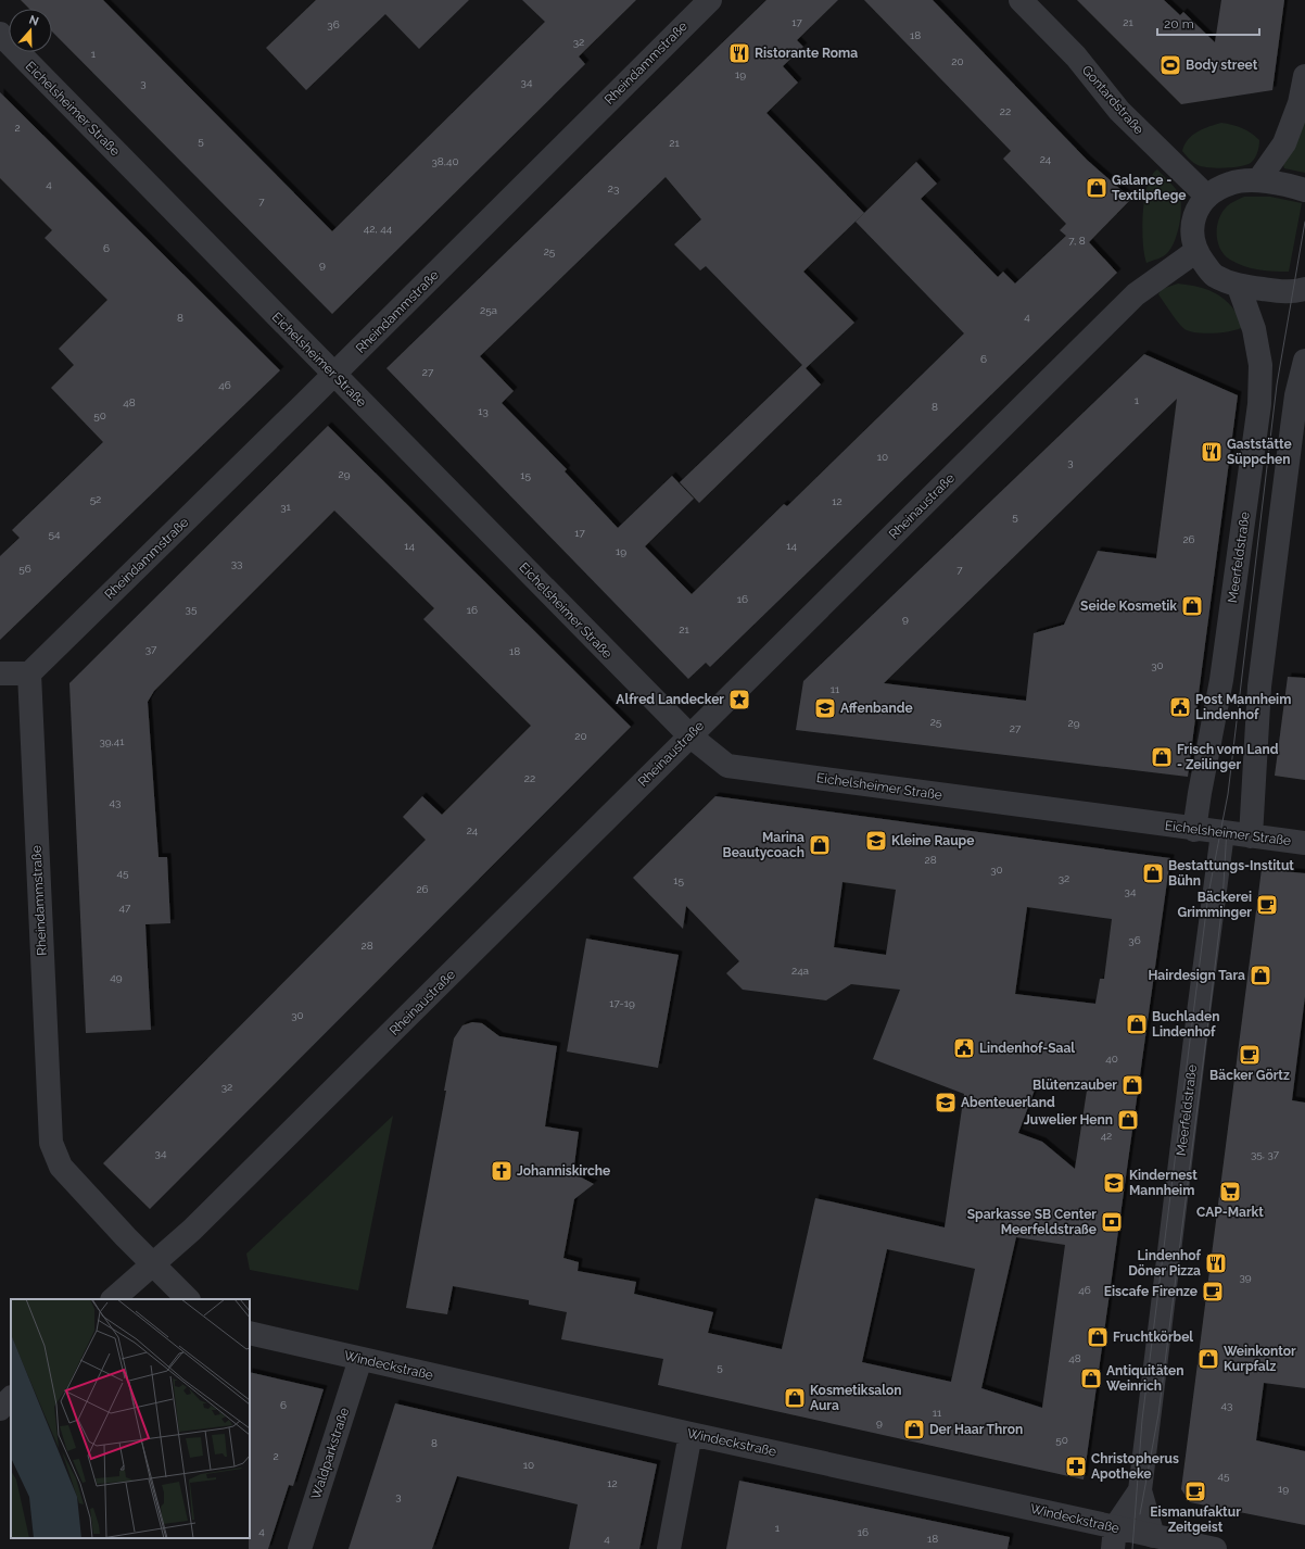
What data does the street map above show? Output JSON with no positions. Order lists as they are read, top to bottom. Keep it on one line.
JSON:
{"streets":{"street":["Rheindammstraße","Gontardstraße","Eichelsheimer Straße","Rheinaustraße","Meerfeldstraße","Windeckstraße","Waldparkstraße"]},"crossings":[["Rheindammstraße","Eichelsheimer Straße"],["Rheindammstraße","Rheinaustraße"],["Eichelsheimer Straße","Rheinaustraße"],["Eichelsheimer Straße","Meerfeldstraße"],["Meerfeldstraße","Windeckstraße"],["Windeckstraße","Waldparkstraße"]],"places":{"restaurant":["Ristorante Roma","Gaststätte Süppchen","Lindenhof Döner Pizza"],"sports":["Body street"],"shop":["Galance - Textilpflege","Seide Kosmetik","Frisch vom Land - Zeilinger","Marina Beautycoach","Bestattungs-Institut Bühn","Hairdesign Tara","Buchladen Lindenhof","Blütenzauber","Juwelier Henn","Fruchtkörbel","Weinkontor Kurpfalz","Antiquitäten Weinrich","Kosmetiksalon Aura","Der Haar Thron"],"place":["Alfred Landecker"],"public building":["Post Mannheim Lindenhof","Lindenhof-Saal"],"school or university":["Affenbande","Kleine Raupe","Abenteuerland","Kindernest Mannheim"],"cafe":["Bäckerei Grimminger","Bäcker Görtz","Eiscafe Firenze","Eismanufaktur Zeitgeist"],"church":["Johanniskirche"],"supermarket":["CAP-Markt"],"bank":["Sparkasse SB Center Meerfeldstraße"],"pharmacy":["Christopherus Apotheke"]},"house_numbers":["17","21","36","18","32","1","20","19","34","3","22","2","5","21","24","38,40","4","23","7","42, 44","7, 8","6","25","9","25a","4","8","6","27","46","1","48","8","13","50","10","3","29","15","52","12","31","5","17","54","26","14","14","19","33","56","7","16","35","16","9","21","37","18","30","11","25","29","27","20","39,41","22","43","24","28","30","45","32","15","26","34","47","36","28","24a","49","17-19","30","40","32","42","34","35, 37","39","46","48","5","6","43","11","9","50","8","2","10","45","12","19","3","1","4","16","4","18"],"scale_bar":"20 m","north":"top"}
